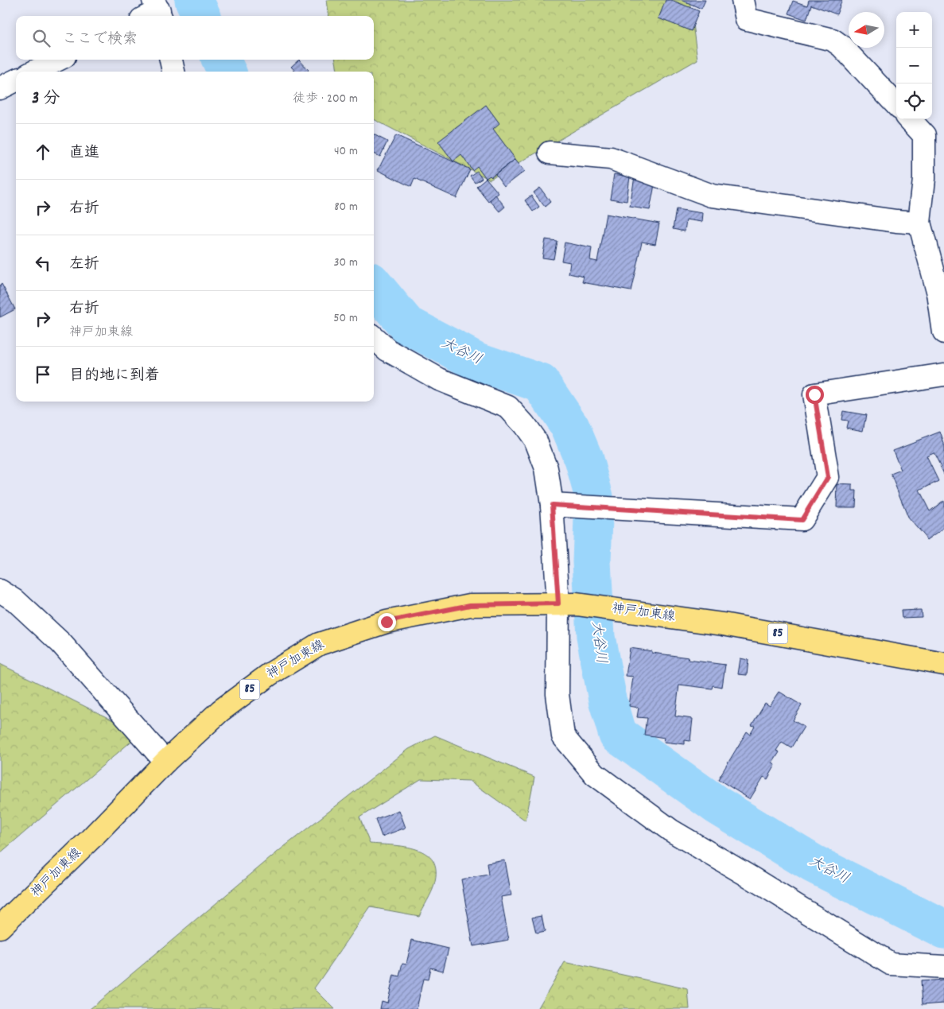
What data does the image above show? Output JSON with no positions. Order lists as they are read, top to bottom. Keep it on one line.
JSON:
{"streets":{"main road":["神戸加東線","85"]},"water":["大谷川"],"north":"left","page":{"map_buttons":["+","−"],"search":"ここで検索","heading":["3 分","徒歩 · 200 m"],"list":[["直進","40 m"],["右折","80 m"],["左折","30 m"],["右折","神戸加東線","50 m"],"目的地に到着"]}}
